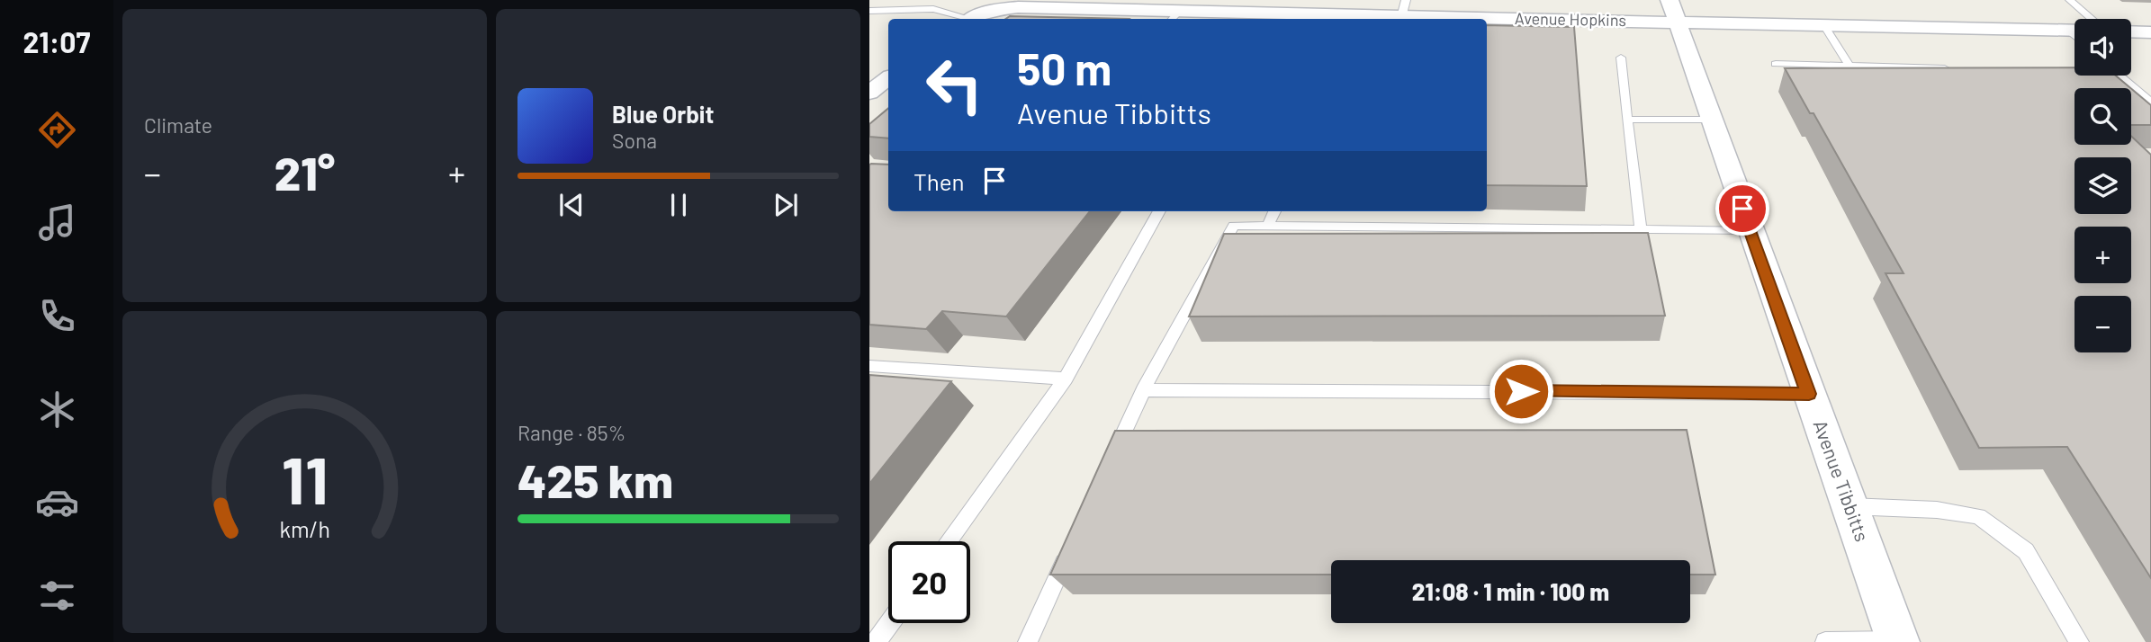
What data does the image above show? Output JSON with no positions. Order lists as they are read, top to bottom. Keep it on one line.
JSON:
{"streets":{"street":["Avenue Hopkins","Avenue Tibbitts"]},"crossings":[["Avenue Hopkins","Avenue Tibbitts"]],"page":{"tabs":"21:07","tile":["Climate",["Range · 85%","425 km"]],"map_buttons":["+","−"],"turn":["50 m","Avenue Tibbitts"],"song":["Blue Orbit","Sona"],"heat":["−","21°","+"],"then":"Then","limit":"20","trip":"21:08 · 1 min · 100 m","gauge":["11","km/h"]}}
